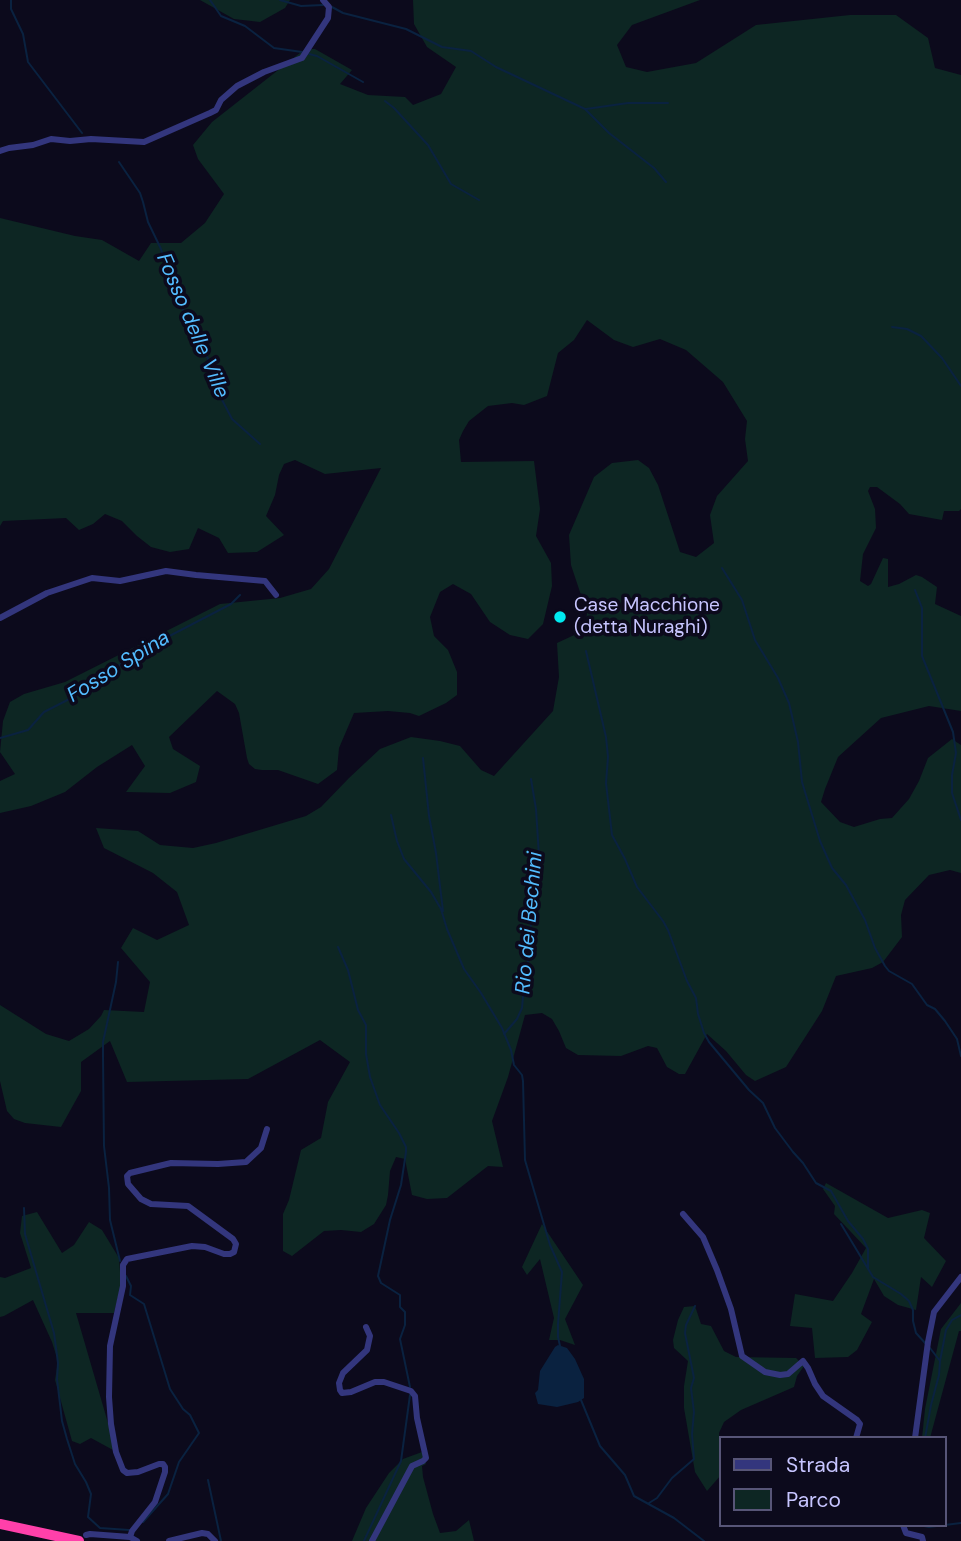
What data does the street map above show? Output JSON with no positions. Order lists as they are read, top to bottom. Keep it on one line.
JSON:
{"water":["Fosso delle Ville","Fosso Spina","Rio dei Bechini"],"places":["Case Macchione (detta Nuraghi)"],"legend":["Strada","Parco"]}
